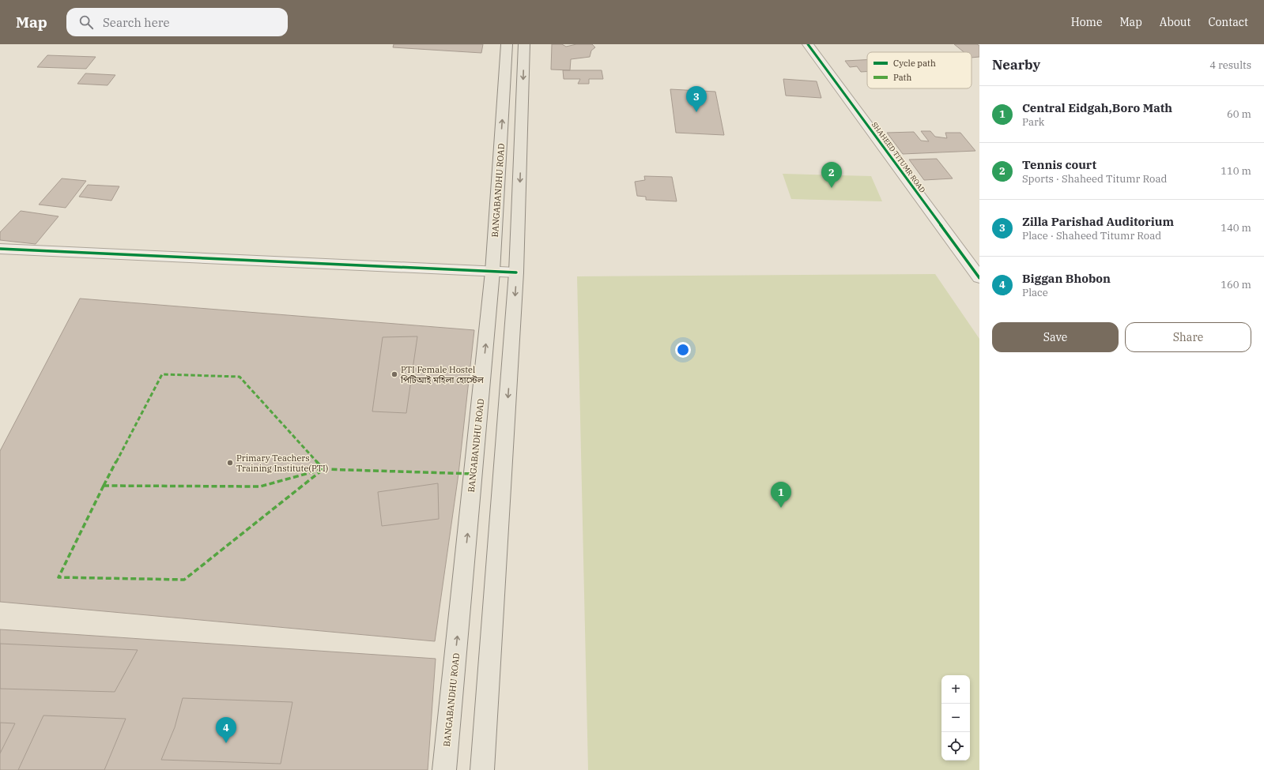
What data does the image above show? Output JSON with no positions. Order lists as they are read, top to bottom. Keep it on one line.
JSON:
{"streets":{"main road":["BANGABANDHU ROAD"],"street":["SHAHEED TITUMR ROAD"]},"places":["PTI Female Hostel পিটিআই মহিলা হোস্টেল","Primary Teachers Training Institute(PTI)"],"legend":["Cycle path","Path"],"page":{"header":"Map","search":"Search here","nav":["Home","Map","About","Contact"],"heading":["Nearby","4 results"],"list":[{"mark":"1","name":"Central Eidgah,Boro Math","note":"Park","value":"60 m"},{"mark":"2","name":"Tennis court","note":"Sports · Shaheed Titumr Road","value":"110 m"},{"mark":"3","name":"Zilla Parishad Auditorium","note":"Place · Shaheed Titumr Road","value":"140 m"},{"mark":"4","name":"Biggan Bhobon","note":"Place","value":"160 m"}],"pins":["3","2","1","4"],"buttons":["Save","Share"],"map_buttons":["+","−"]}}
